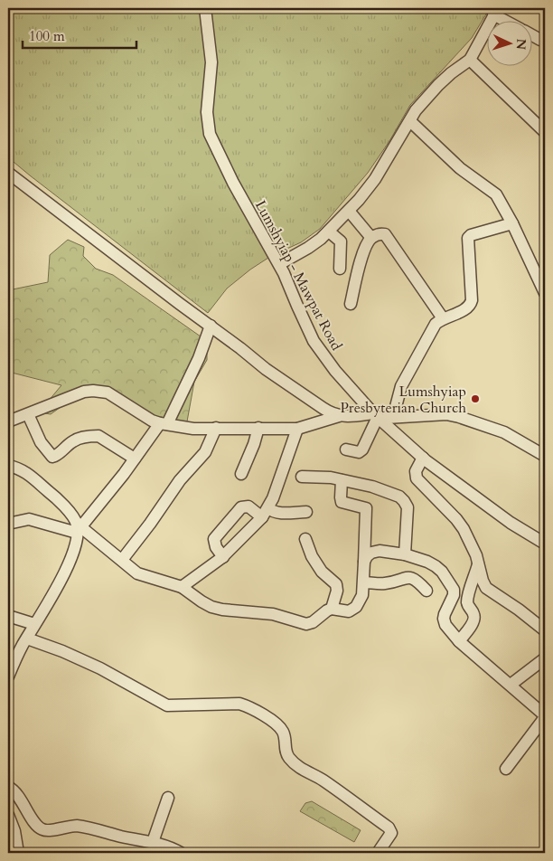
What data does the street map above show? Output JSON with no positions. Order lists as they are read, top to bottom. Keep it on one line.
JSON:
{"streets":{"street":["Lumshyiap - Mawpat Road"]},"places":["Lumshyiap Presbyterian Church"],"scale_bar":"100 m","north":"right"}
